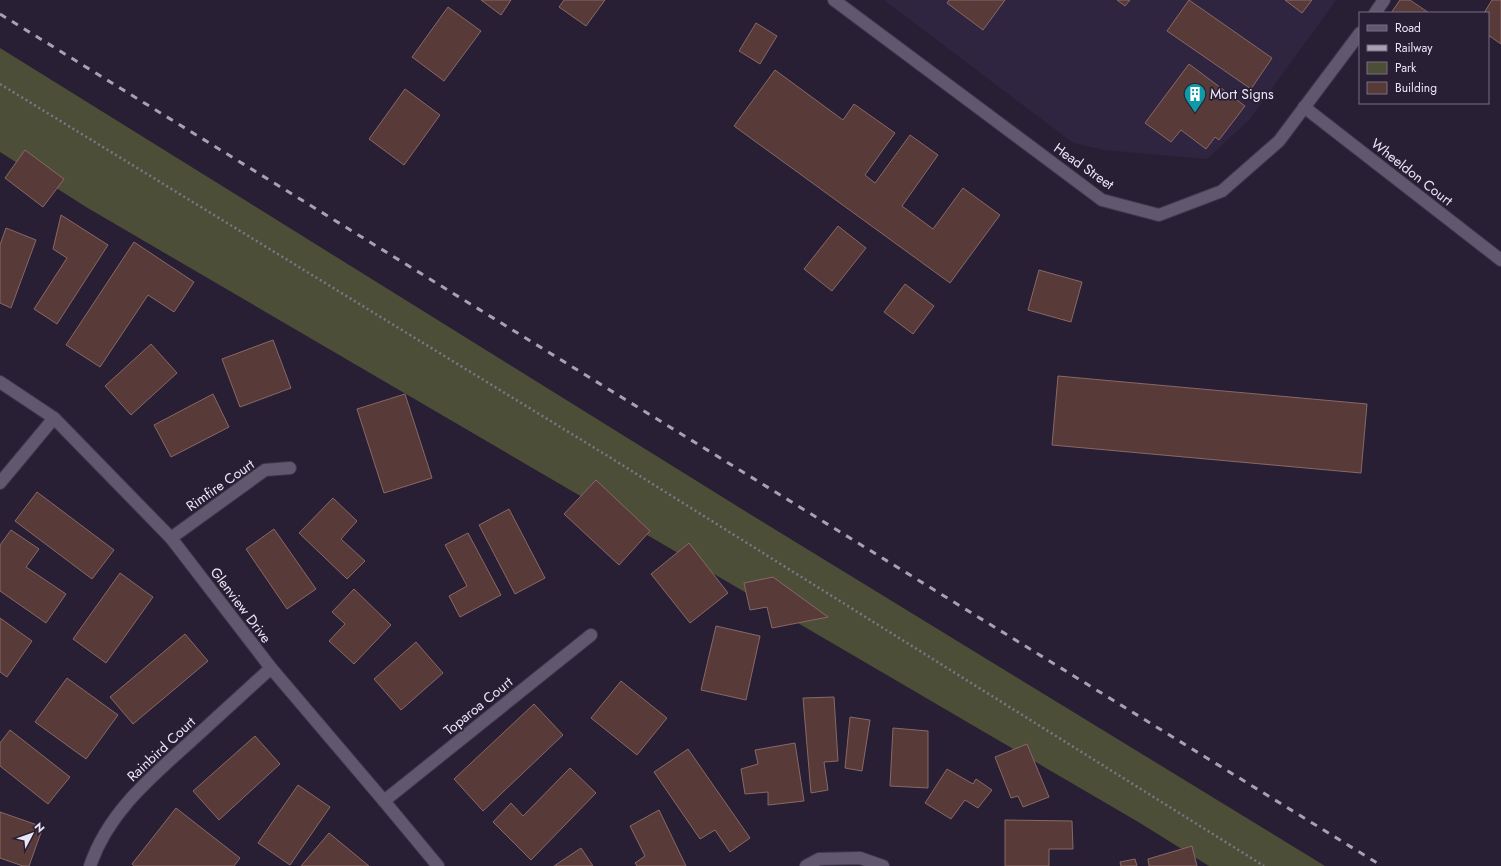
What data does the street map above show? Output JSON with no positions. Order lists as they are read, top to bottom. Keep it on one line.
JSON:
{"streets":{"street":["Head Street","Wheeldon Court","Rimfire Court","Glenview Drive","Toparoa Court","Rainbird Court"]},"crossings":[["Head Street","Wheeldon Court"],["Rimfire Court","Glenview Drive"],["Glenview Drive","Toparoa Court"],["Glenview Drive","Rainbird Court"]],"places":{"building":["Mort Signs"]},"legend":["Road","Railway","Park","Building"],"north":"top right"}
